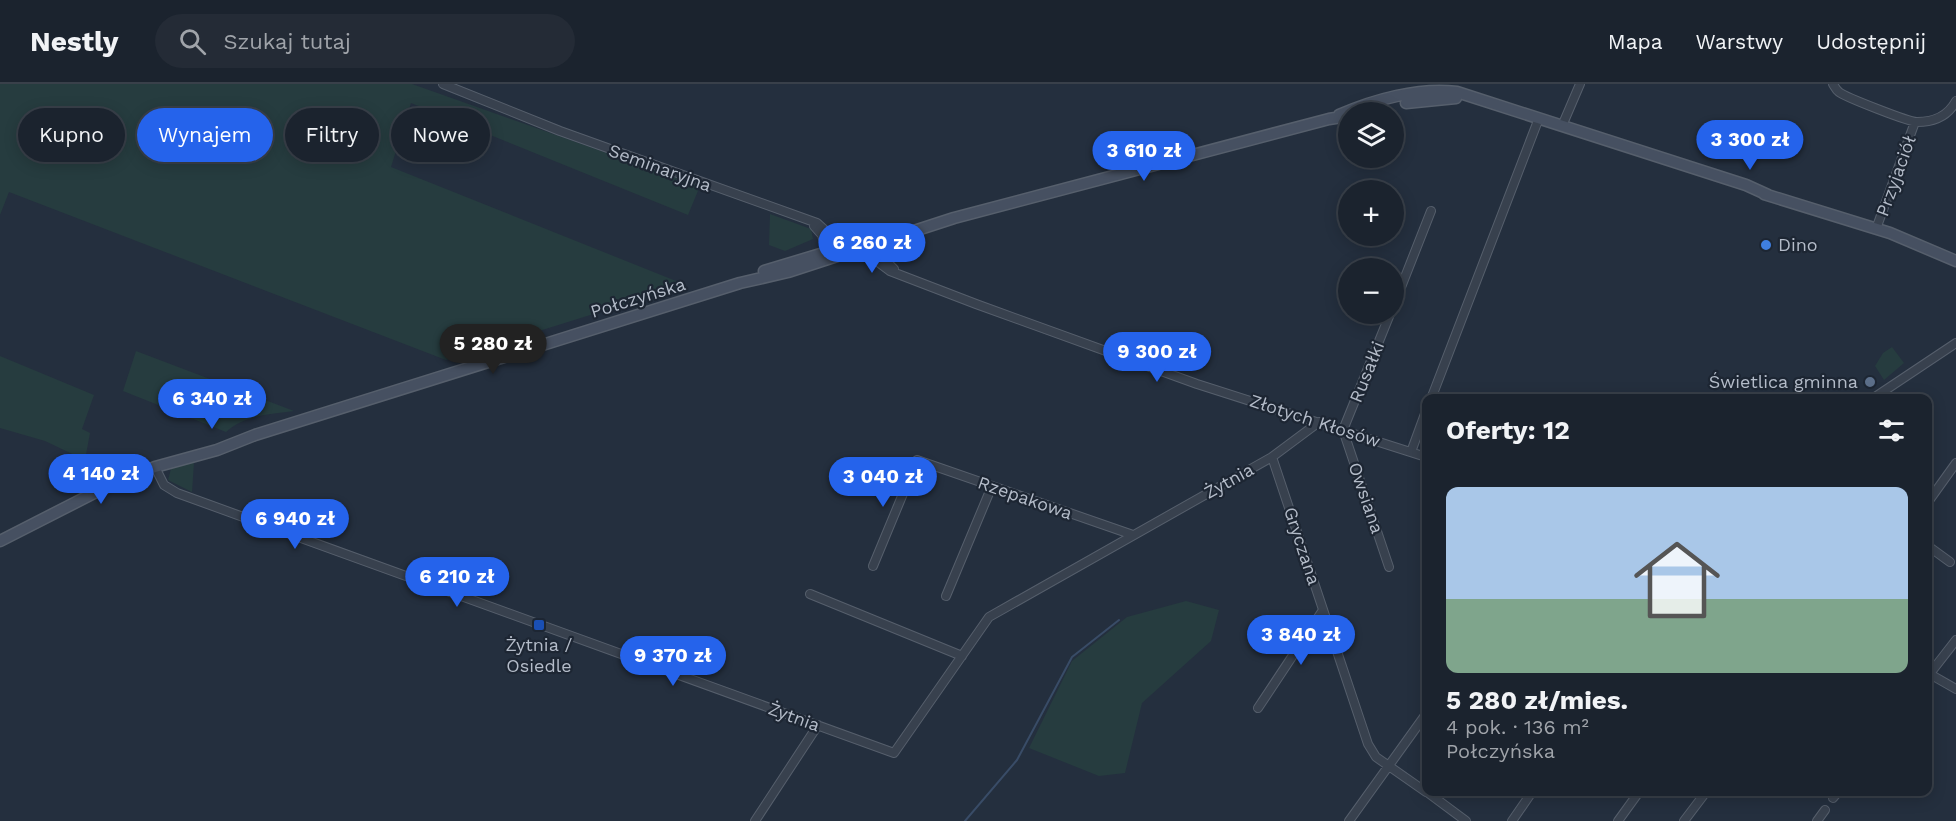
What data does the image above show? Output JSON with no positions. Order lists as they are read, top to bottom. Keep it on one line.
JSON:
{"streets":{"main road":["Połczyńska"],"street":["Seminaryjna","Przyjaciół","Rusałki","Złotych Kłosów","Żytnia","Rzepakowa","Owsiana","Gryczana"]},"crossings":[["Seminaryjna","Połczyńska"],["Połczyńska","Złotych Kłosów"],["Połczyńska","Żytnia"],["Rusałki","Złotych Kłosów"],["Rusałki","Owsiana"],["Złotych Kłosów","Żytnia"],["Złotych Kłosów","Owsiana"],["Żytnia","Rzepakowa"],["Żytnia","Gryczana"]],"places":{"other":["Dino","Świetlica gminna"],"transit":["Żytnia / Osiedle"]},"page":{"header":"Nestly","search":"Szukaj tutaj","nav":["Mapa","Warstwy","Udostępnij"],"map_buttons":["+","−"],"chip":["Kupno","Wynajem","Filtry","Nowe"],"price":["3 300 zł","3 610 zł","6 260 zł","5 280 zł","9 300 zł","6 340 zł","4 140 zł","3 040 zł","6 940 zł","6 210 zł","3 840 zł","9 370 zł"],"heading":"Oferty: 12","list":[{"name":"5 280 zł/mies.","note":"4 pok. · 136 m² · Połczyńska"}]}}
